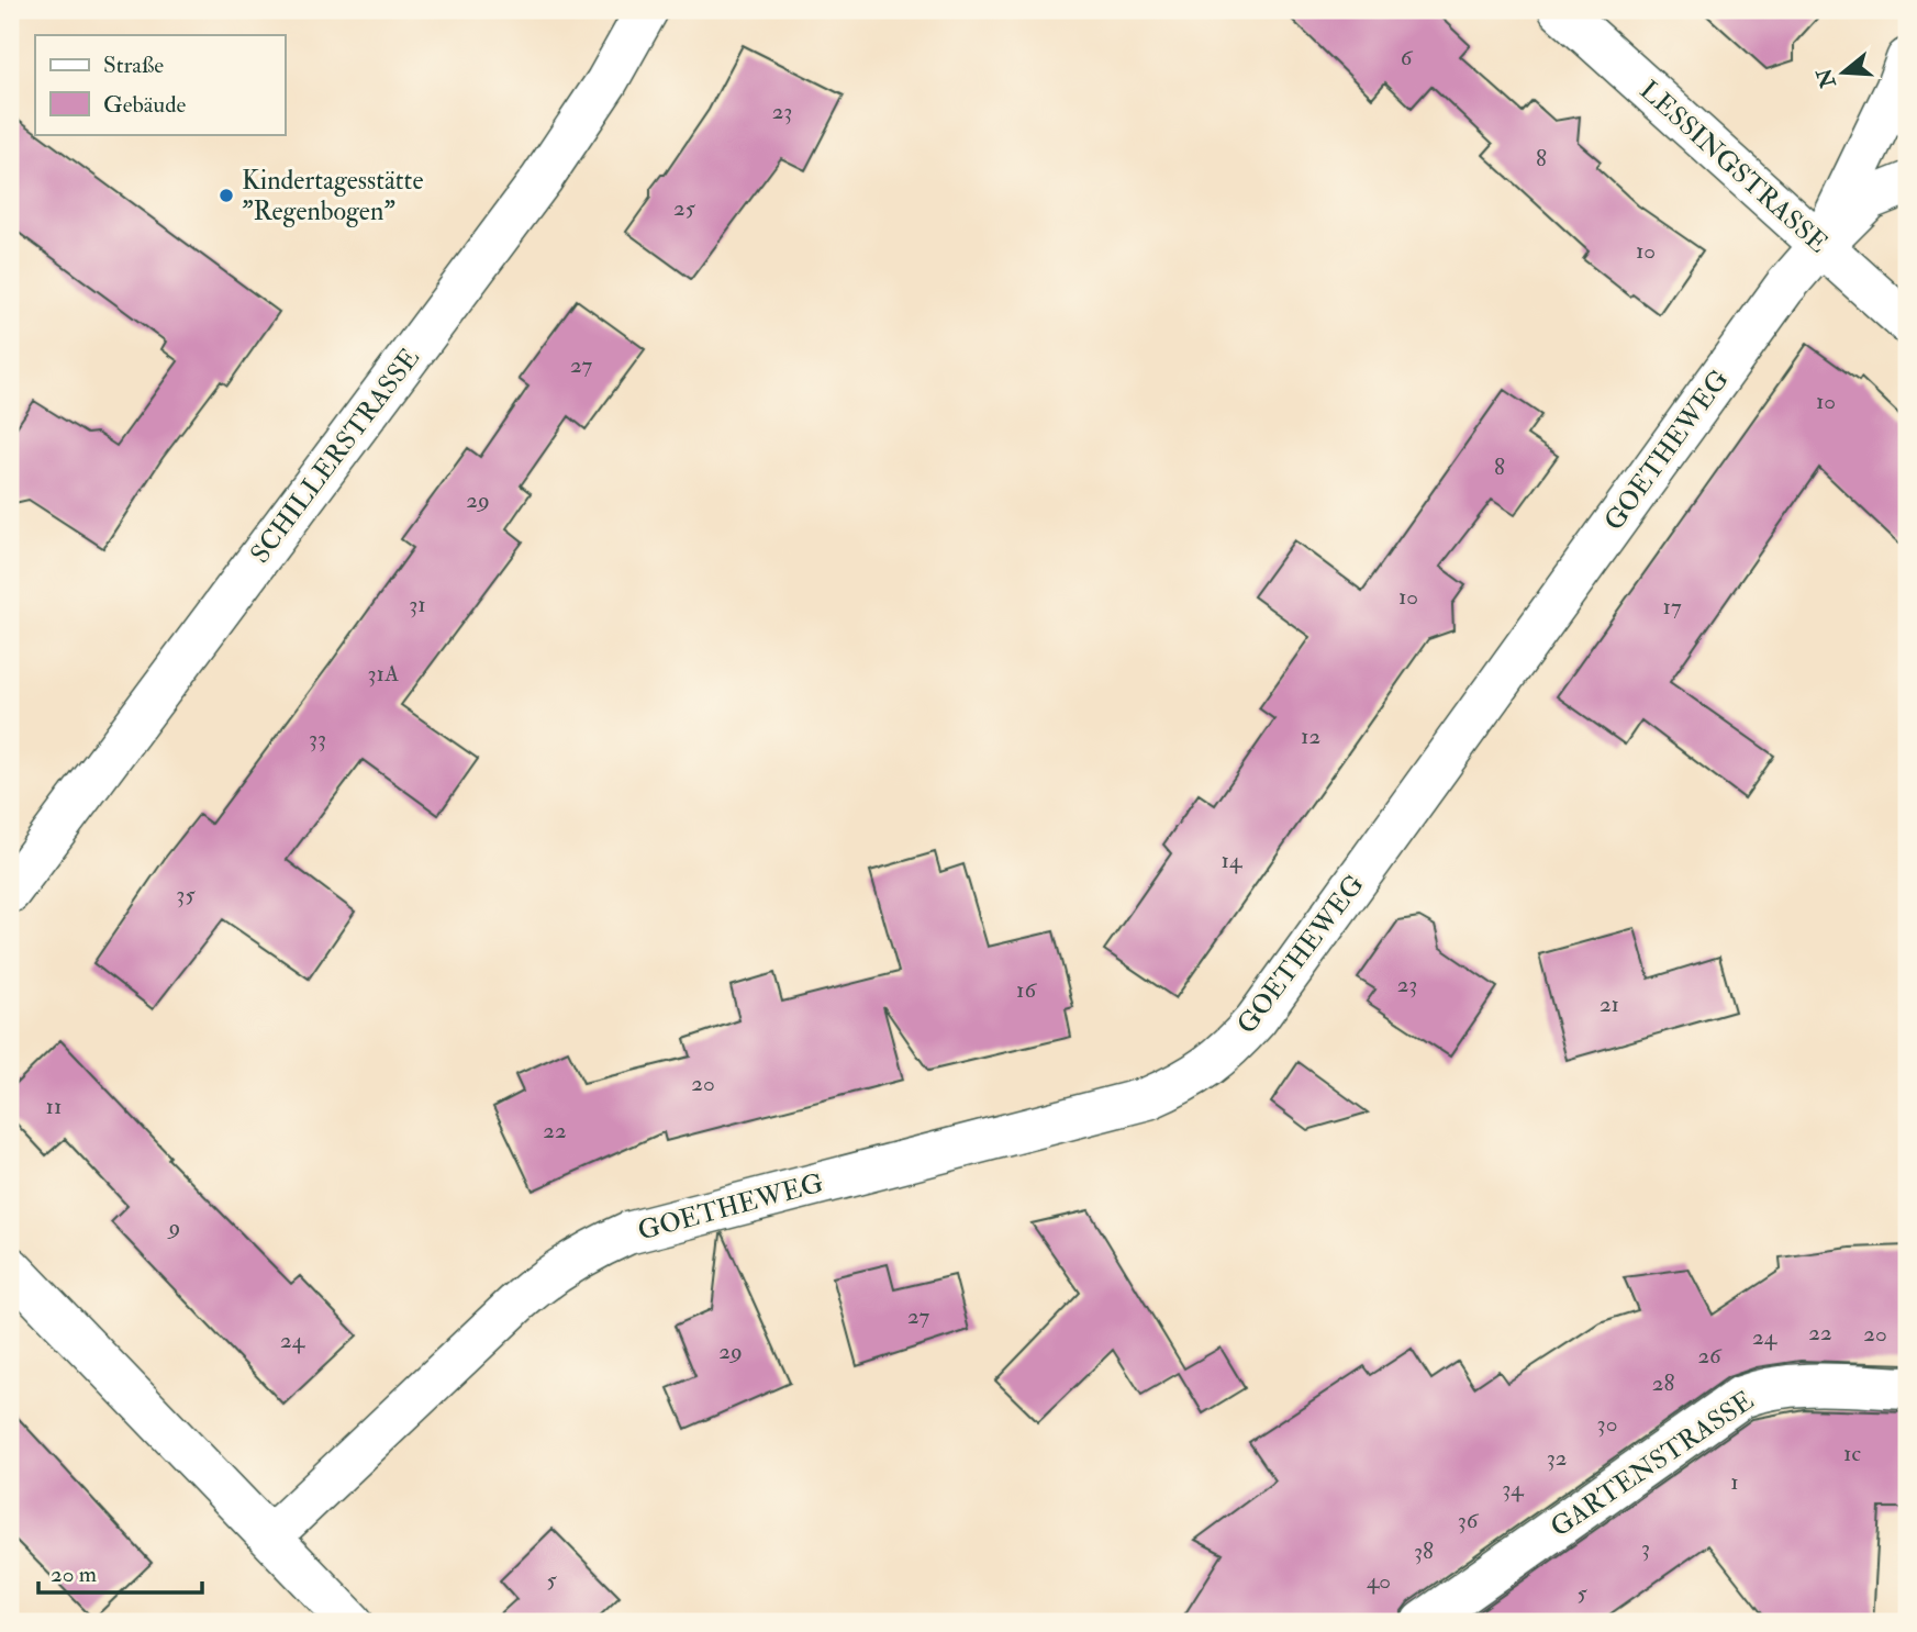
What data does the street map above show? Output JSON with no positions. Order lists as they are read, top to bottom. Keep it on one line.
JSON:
{"streets":{"street":["LESSINGSTRASSE","GOETHEWEG","SCHILLERSTRASSE","GARTENSTRASSE"]},"crossings":[["LESSINGSTRASSE","GOETHEWEG"]],"places":["Kindertagesstätte \"Regenbogen\""],"house_numbers":["6","23","8","25","10","27","10","8","29","10","31","17","31A","12","33","14","35","23","16","21","20","11","22","9","27","22","20","24","24","29","26","28","30","1c","32","1","34","36","3","38","5","40","5"],"legend":["Straße","Gebäude"],"scale_bar":"20 m","north":"left"}
